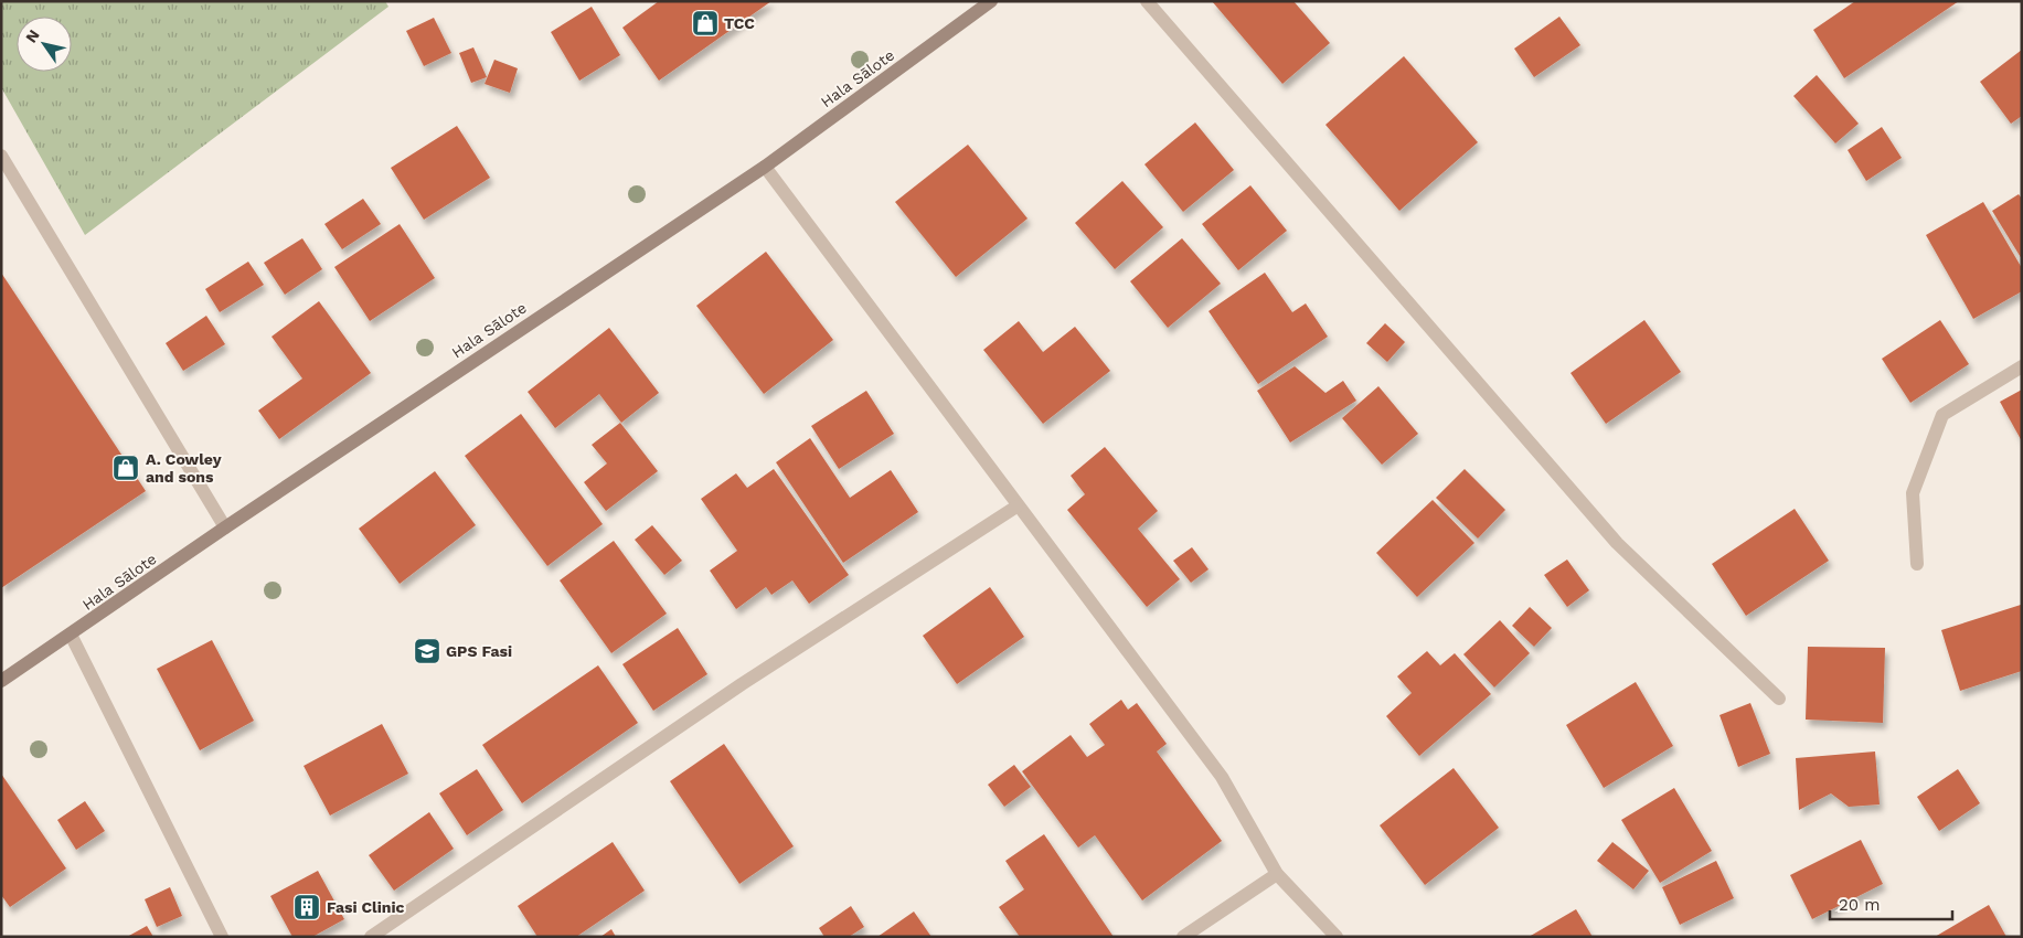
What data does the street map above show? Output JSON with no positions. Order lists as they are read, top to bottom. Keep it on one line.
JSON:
{"streets":{"main road":["Hala Sālote"]},"places":{"shop":["TCC","A. Cowley and sons"],"school or university":["GPS Fasi"],"building":["Fasi Clinic"]},"scale_bar":"20 m","north":"top left"}
